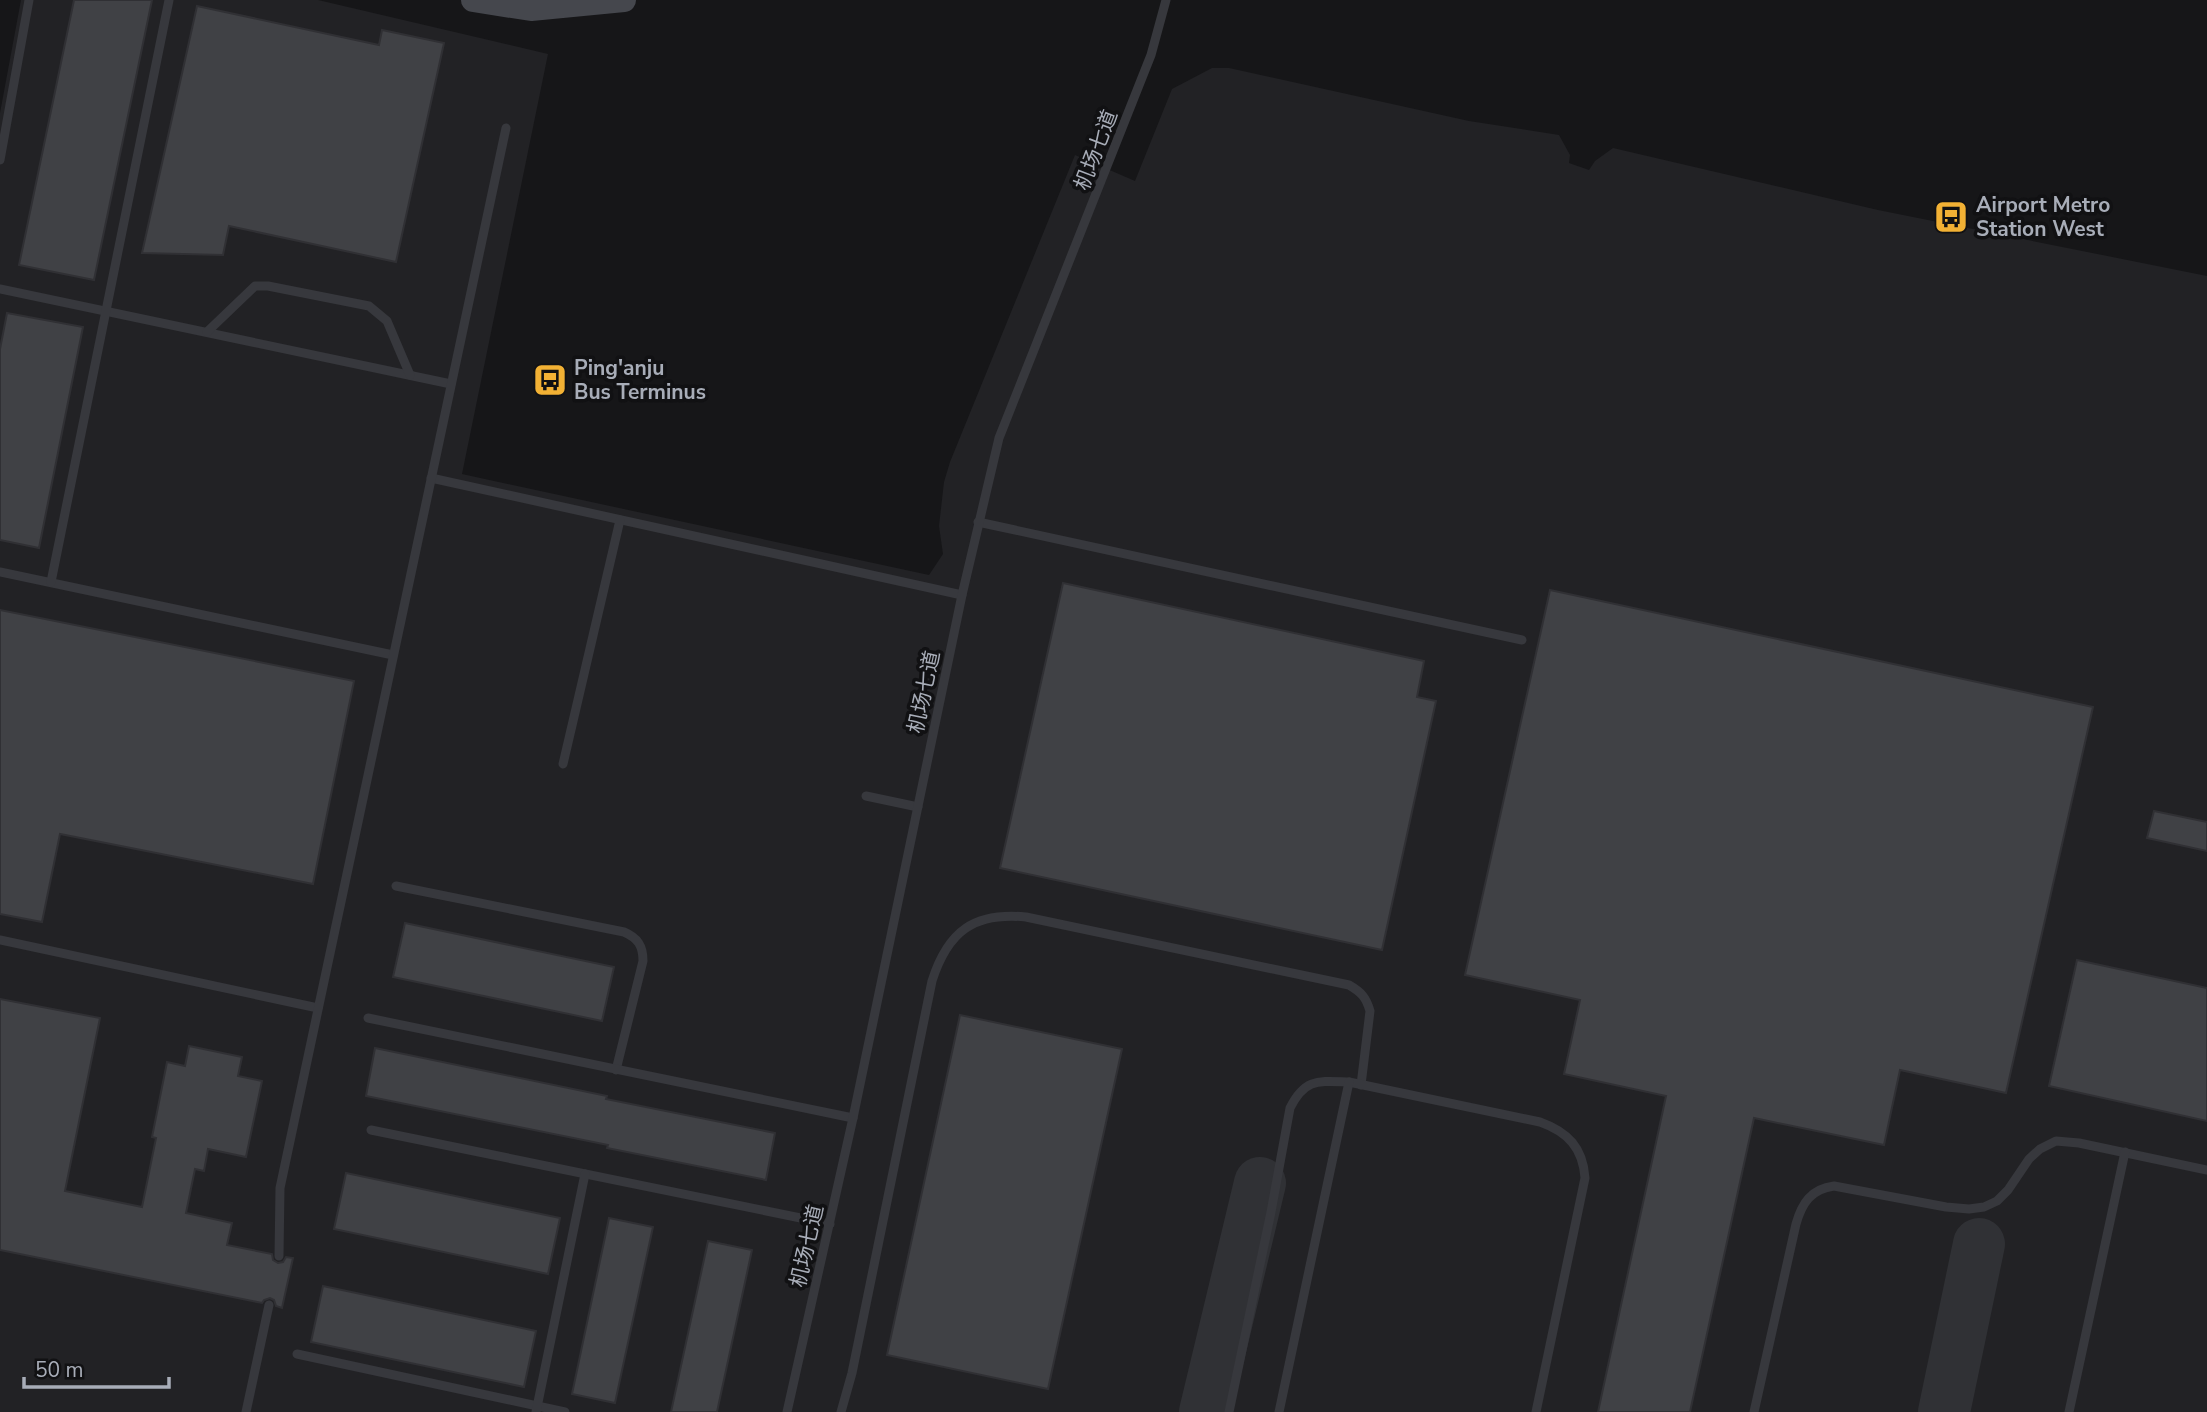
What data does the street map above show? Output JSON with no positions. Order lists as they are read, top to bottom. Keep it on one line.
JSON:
{"streets":{"lane":["机场七道"]},"places":{"bus stop":["Airport Metro Station West","Ping'anju Bus Terminus"]},"scale_bar":"50 m"}
